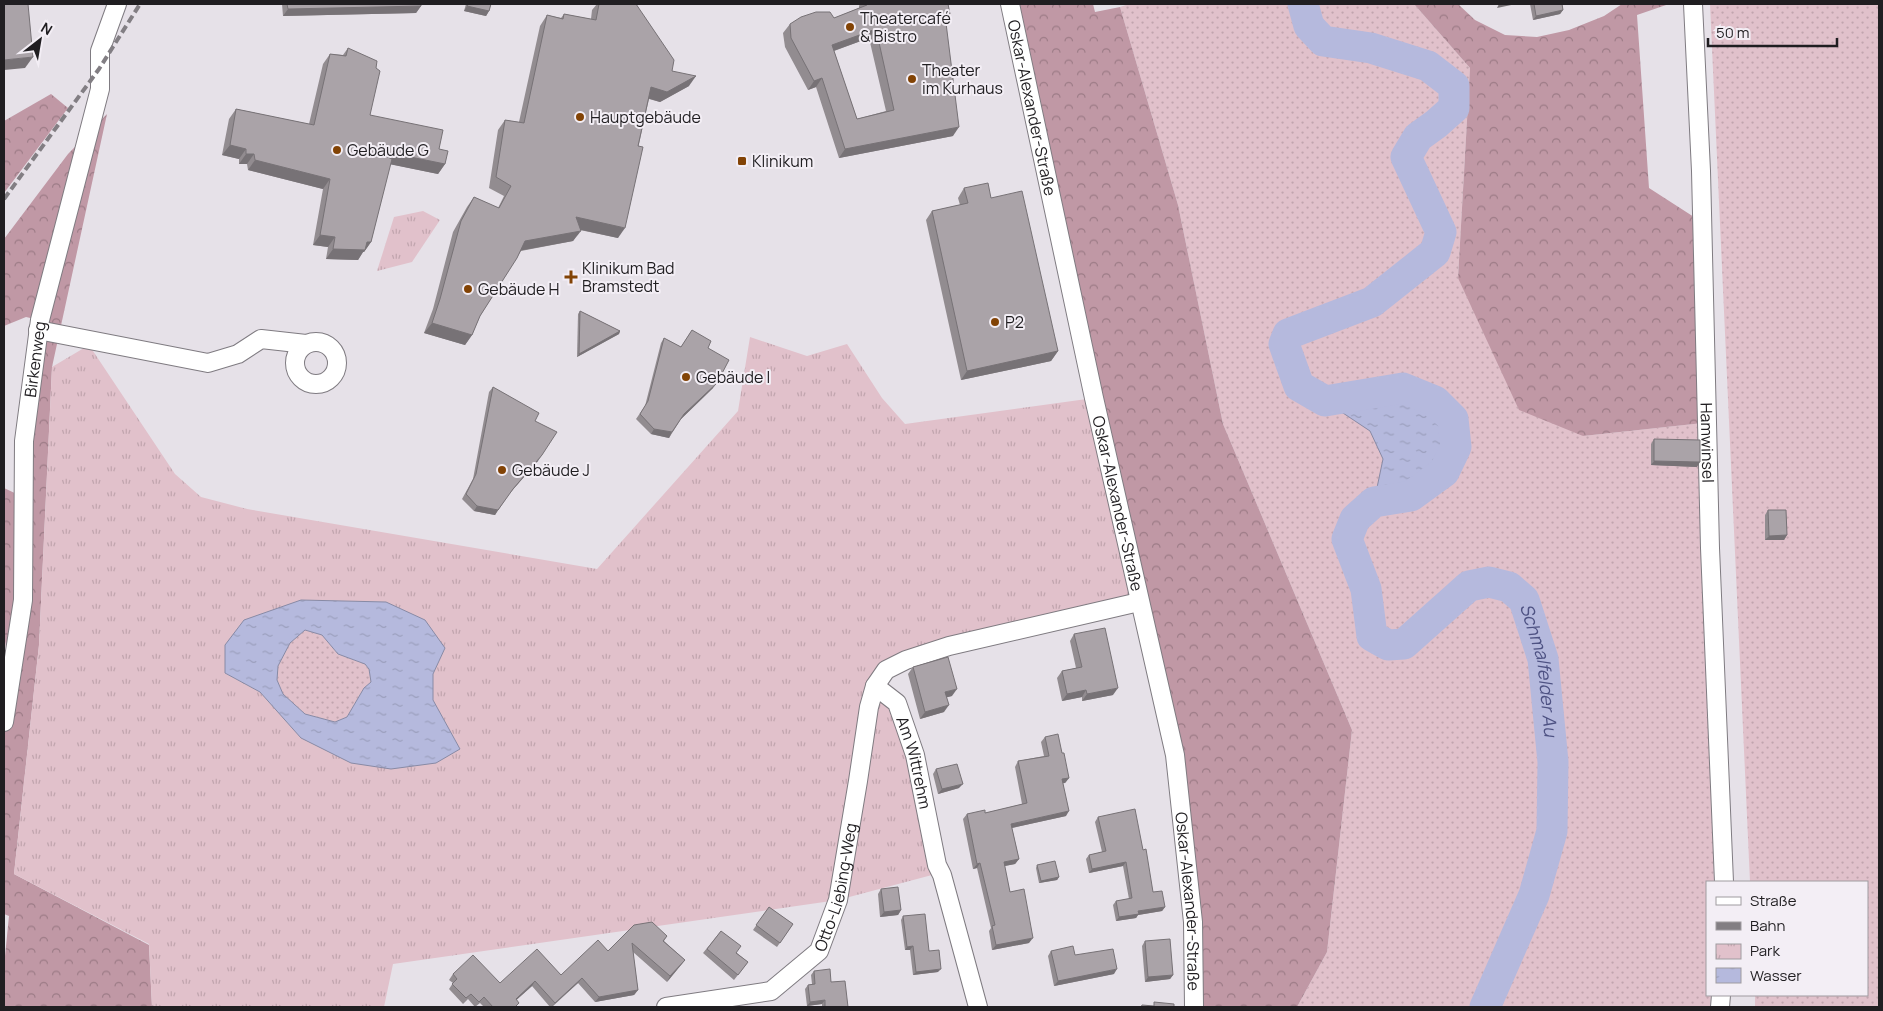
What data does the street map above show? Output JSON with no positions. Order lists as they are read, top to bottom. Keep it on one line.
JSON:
{"streets":{"street":["Oskar-Alexander-Straße","Birkenweg","Hamwinsel","Am Wittrehm","Otto-Liebing-Weg"]},"crossings":[["Am Wittrehm","Otto-Liebing-Weg"]],"water":["Schmalfelder Au"],"places":{"other":["Theatercafé & Bistro","Theater im Kurhaus","Hauptgebäude","Gebäude G","Gebäude H","P2","Gebäude I","Gebäude J"],"transit":["Klinikum"],"health":["Klinikum Bad Bramstedt"]},"legend":["Straße","Bahn","Park","Wasser"],"scale_bar":"50 m","north":"top right"}
